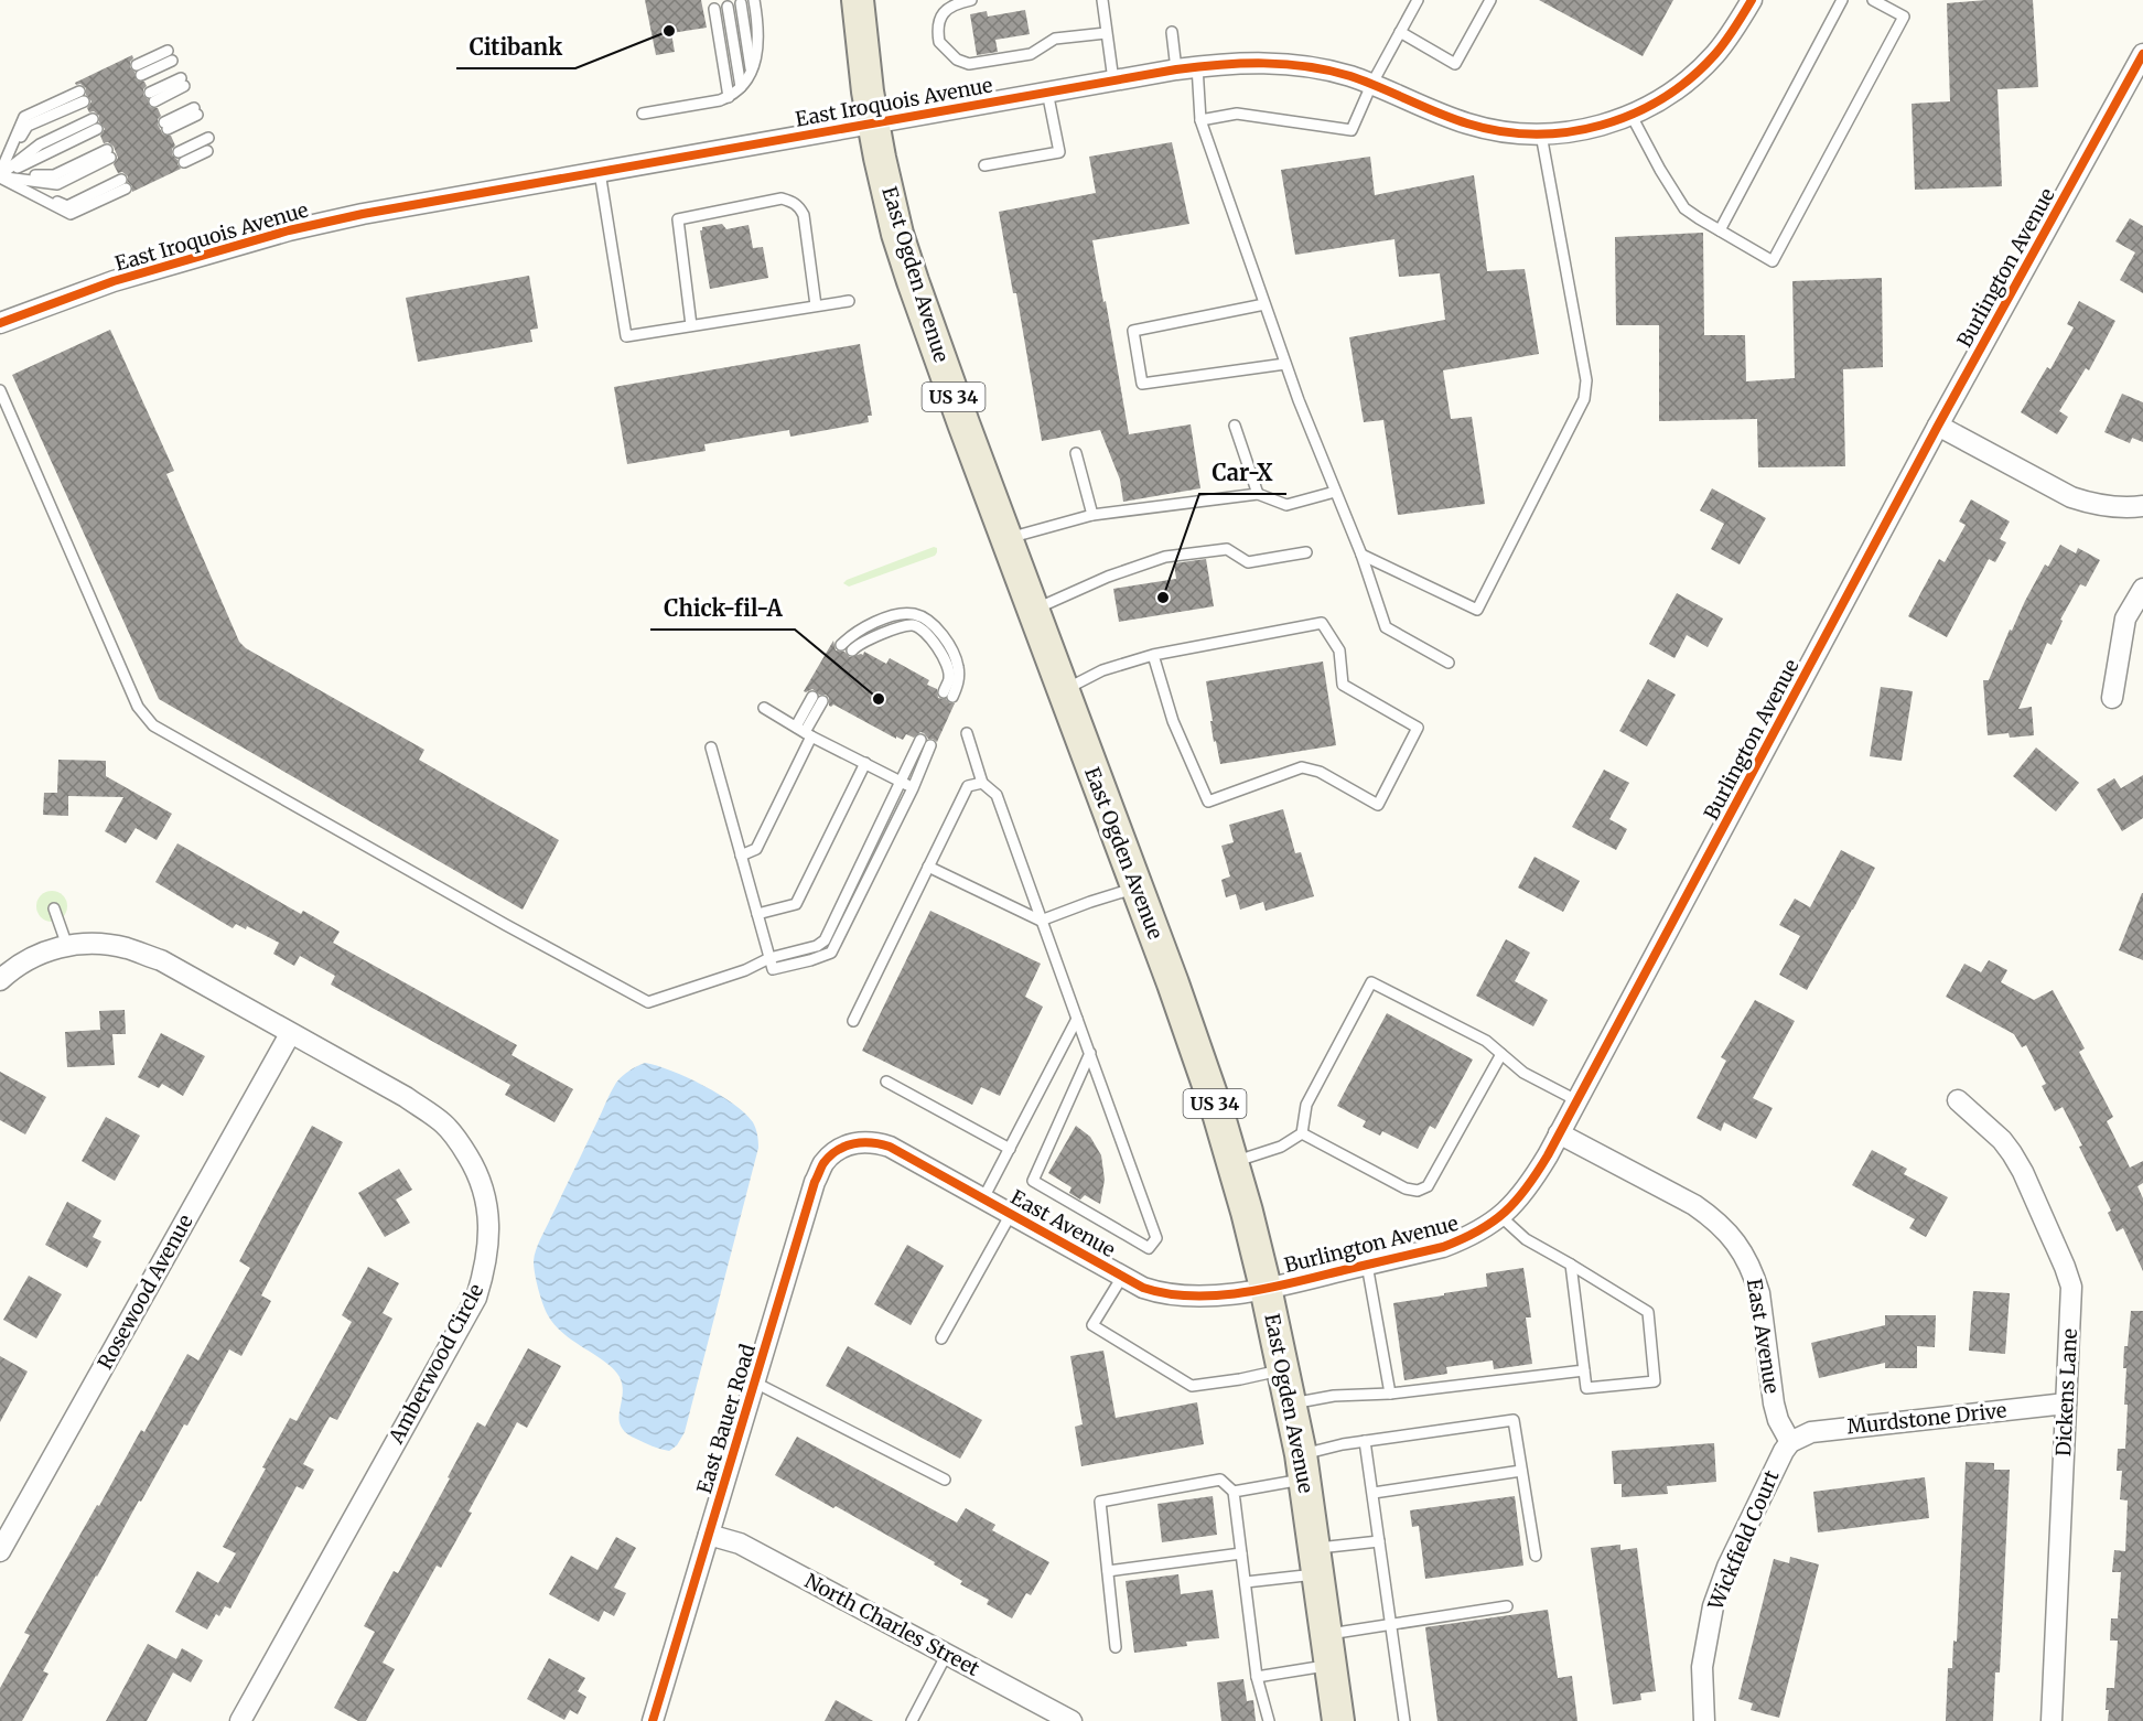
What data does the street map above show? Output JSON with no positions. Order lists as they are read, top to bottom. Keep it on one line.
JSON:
{"streets":{"main road":["East Ogden Avenue","US 34"],"street":["East Iroquois Avenue","Burlington Avenue","East Avenue","Rosewood Avenue","Amberwood Circle","Dickens Lane","East Bauer Road","Murdstone Drive","Wickfield Court","North Charles Street"]},"crossings":[["East Iroquois Avenue","East Ogden Avenue"],["Burlington Avenue","East Ogden Avenue"],["Burlington Avenue","East Avenue"],["East Ogden Avenue","East Avenue"],["East Avenue","East Bauer Road"],["East Avenue","Murdstone Drive"],["East Avenue","Wickfield Court"],["Rosewood Avenue","Amberwood Circle"],["Dickens Lane","Murdstone Drive"],["East Bauer Road","North Charles Street"],["Murdstone Drive","Wickfield Court"]],"places":["Citibank","Car-X","Chick-fil-A"]}
